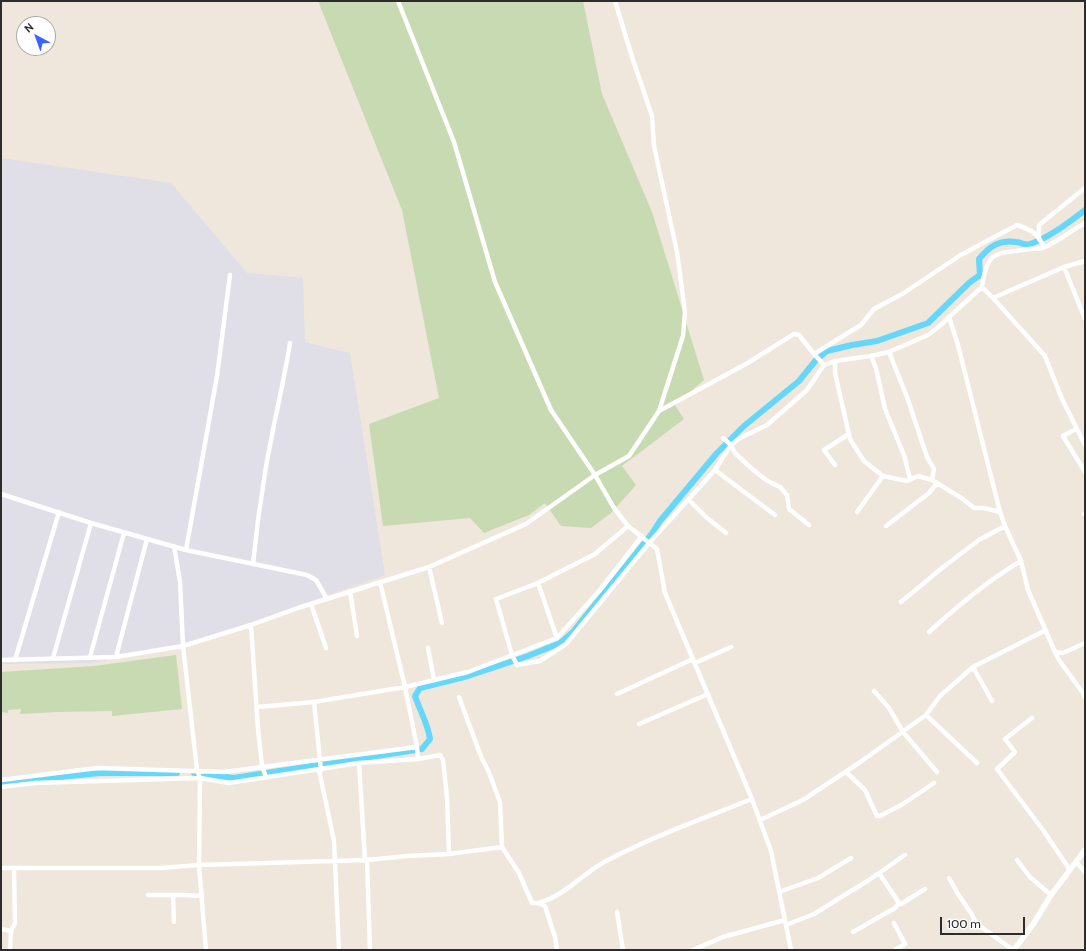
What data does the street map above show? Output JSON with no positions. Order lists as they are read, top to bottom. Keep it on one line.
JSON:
{"scale_bar":"100 m","north":"top left"}
